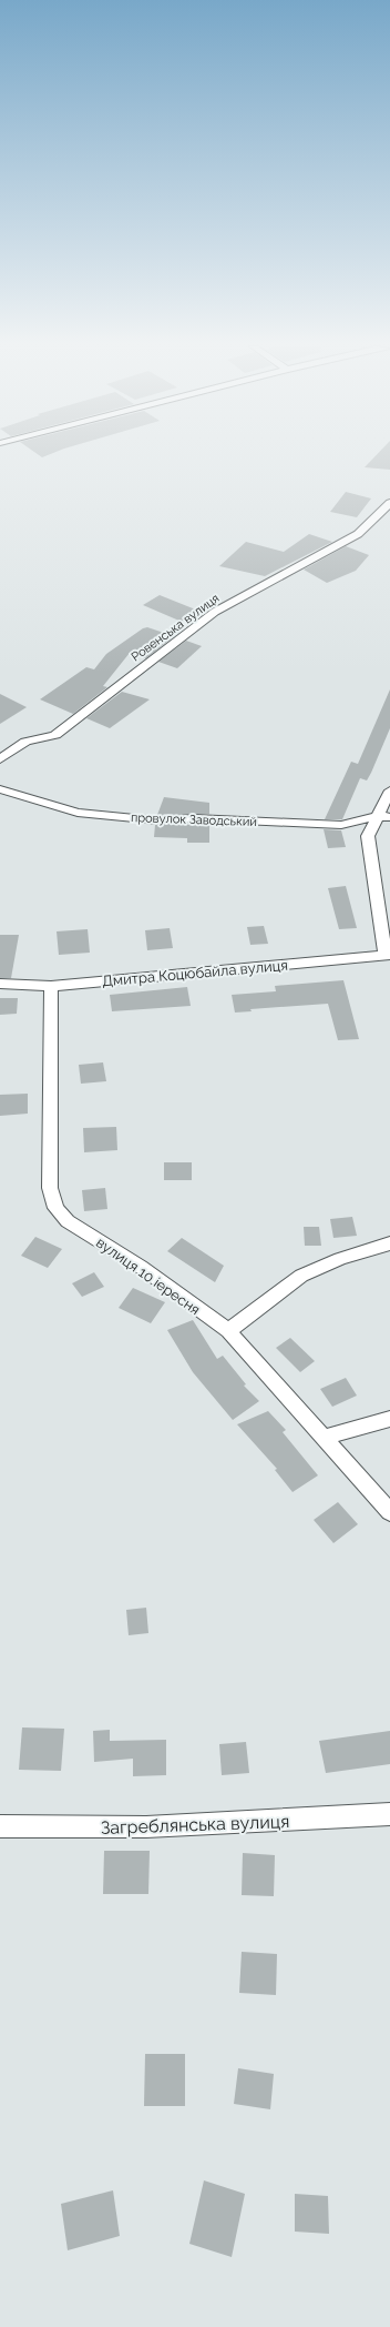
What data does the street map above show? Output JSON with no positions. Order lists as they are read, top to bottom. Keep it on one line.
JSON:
{"streets":{"street":["Ровенська вулиця","провулок Заводський","Дмитра Коцюбайла вулиця","вулиця 10 іересня","Загреблянська вулиця"]},"crossings":[["Дмитра Коцюбайла вулиця","вулиця 10 іересня"]]}
